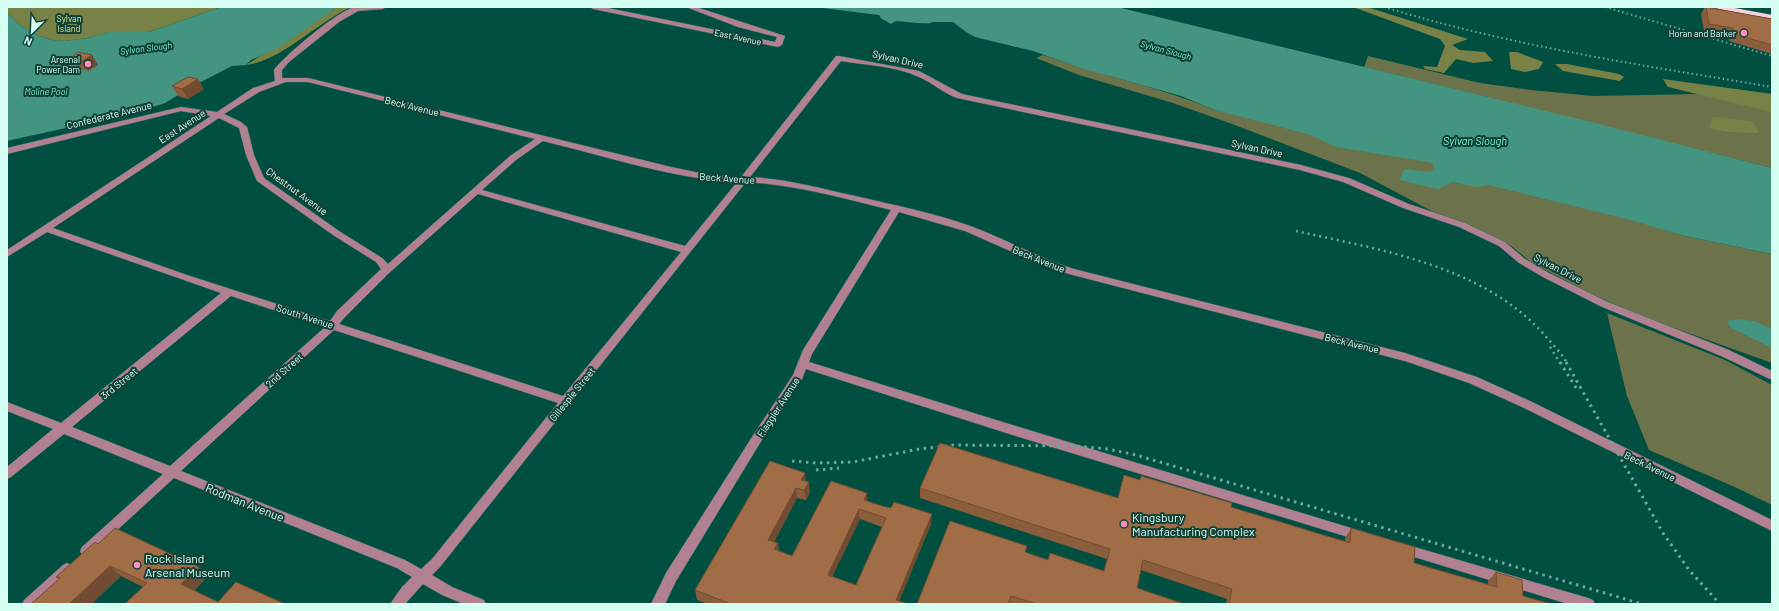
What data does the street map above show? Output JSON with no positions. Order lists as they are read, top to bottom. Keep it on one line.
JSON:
{"streets":{"street":["East Avenue","Sylvan Drive","Beck Avenue","Confederate Avenue","Chestnut Avenue","South Avenue","2nd Street","3rd Street","Gillespie Street","Flaggler Avenue","Rodman Avenue"]},"crossings":[["East Avenue","Beck Avenue"],["East Avenue","Confederate Avenue"],["East Avenue","Chestnut Avenue"],["East Avenue","South Avenue"],["Sylvan Drive","Beck Avenue"],["Sylvan Drive","Gillespie Street"],["Beck Avenue","2nd Street"],["Beck Avenue","Gillespie Street"],["Beck Avenue","Flaggler Avenue"],["Confederate Avenue","Chestnut Avenue"],["Chestnut Avenue","2nd Street"],["South Avenue","2nd Street"],["South Avenue","3rd Street"],["South Avenue","Gillespie Street"],["2nd Street","Rodman Avenue"],["3rd Street","Rodman Avenue"],["Gillespie Street","Rodman Avenue"]],"water":["Sylvan Slough","Moline Pool"],"parks":["Sylvan Island"],"places":["Horan and Barker","Arsenal Power Dam","Kingsbury Manufacturing Complex","Rock Island Arsenal Museum"],"north":"bottom left"}
